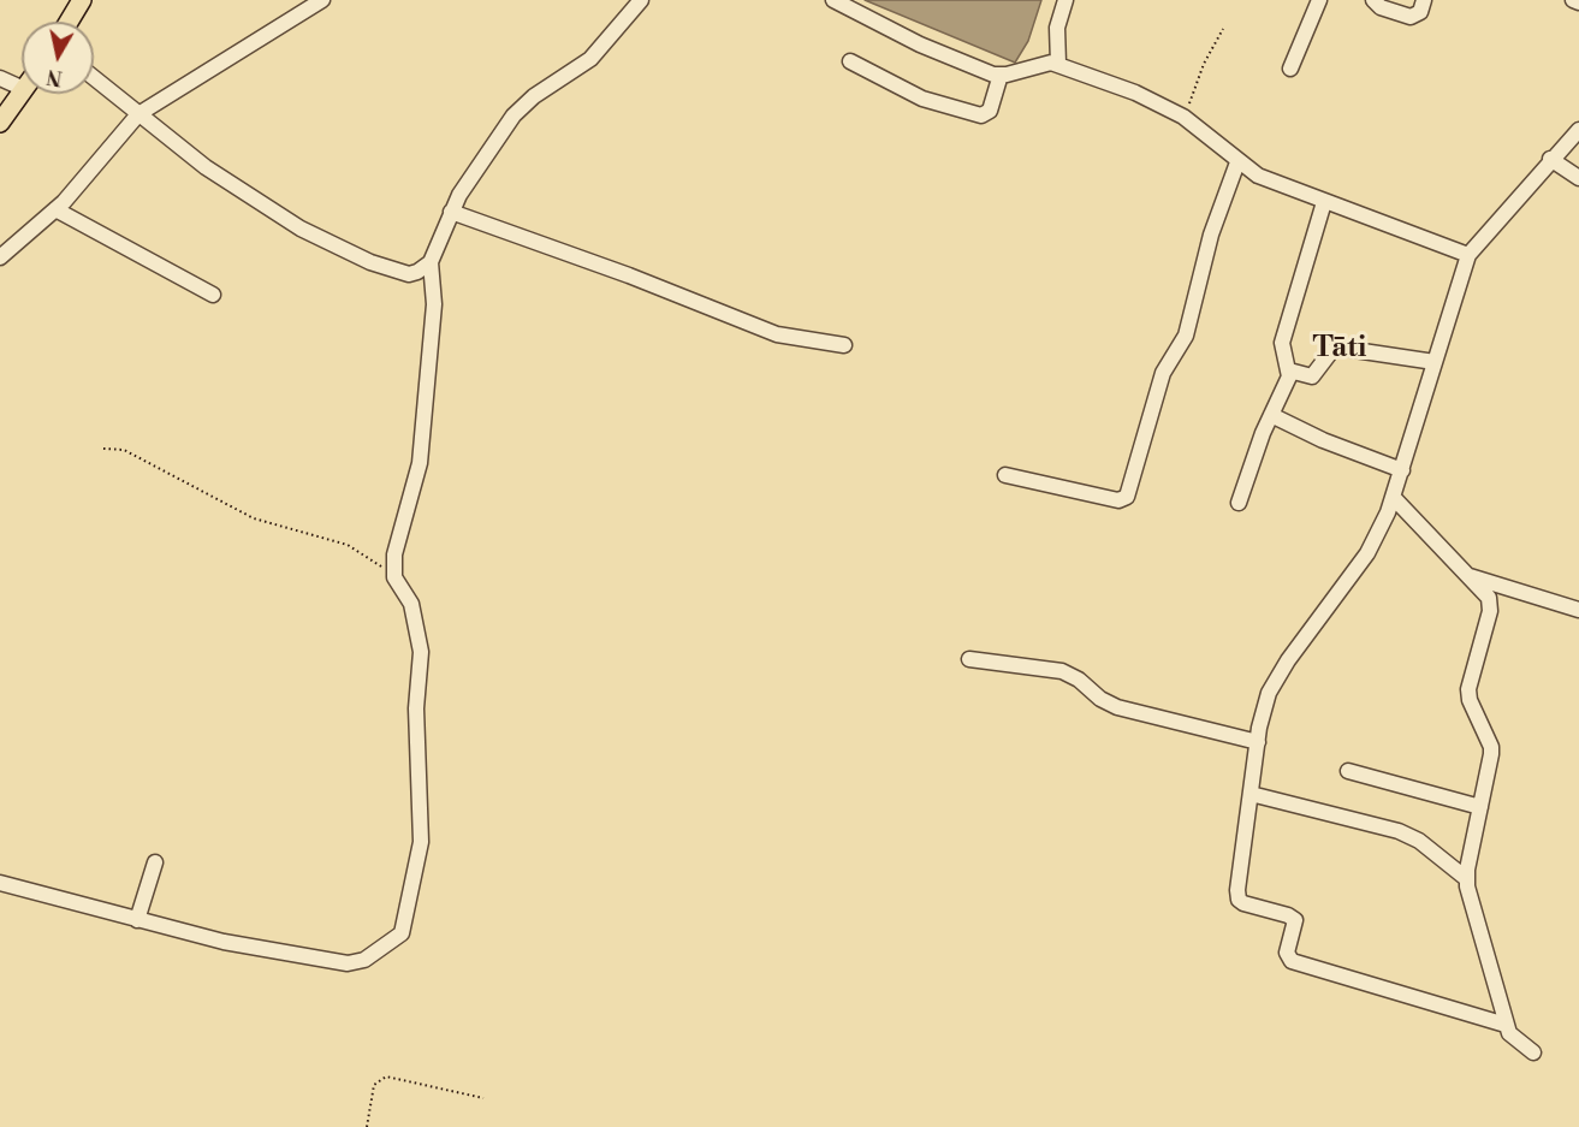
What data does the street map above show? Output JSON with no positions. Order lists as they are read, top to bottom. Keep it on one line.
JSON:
{"districts":["Tāti"],"north":"bottom"}
